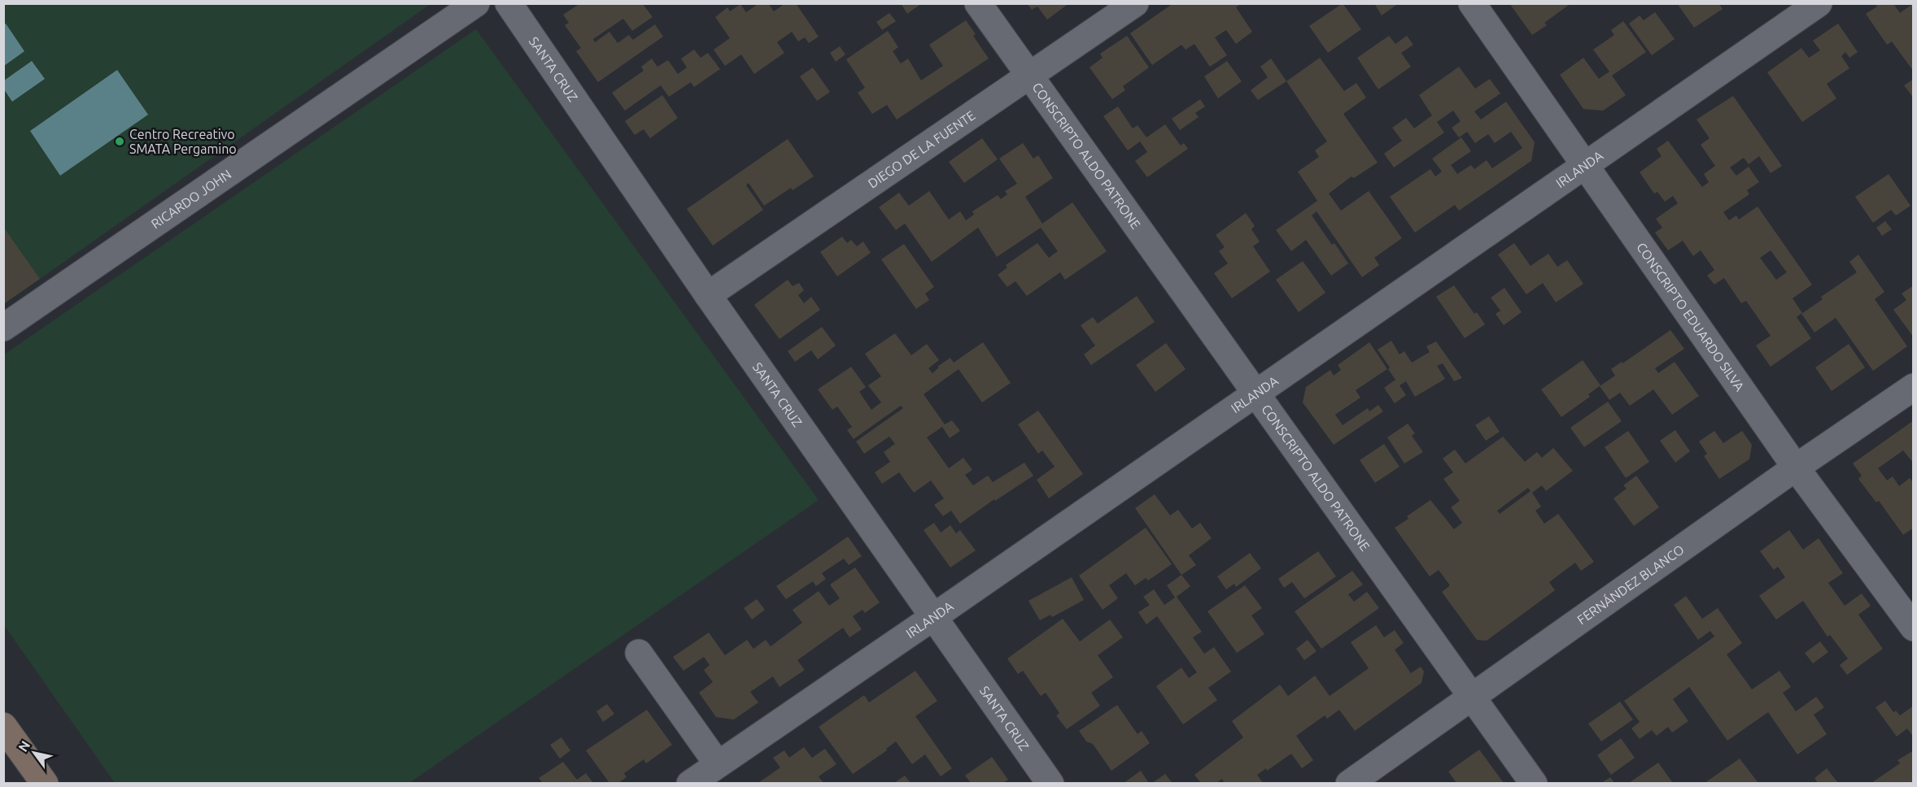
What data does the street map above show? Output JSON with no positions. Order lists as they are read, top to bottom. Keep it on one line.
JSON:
{"streets":{"street":["SANTA CRUZ","DIEGO DE LA FUENTE","CONSCRIPTO ALDO PATRONE","IRLANDA","RICARDO JOHN","CONSCRIPTO EDUARDO SILVA","FERNÁNDEZ BLANCO"]},"crossings":[["SANTA CRUZ","DIEGO DE LA FUENTE"],["SANTA CRUZ","IRLANDA"],["DIEGO DE LA FUENTE","CONSCRIPTO ALDO PATRONE"],["CONSCRIPTO ALDO PATRONE","IRLANDA"],["CONSCRIPTO ALDO PATRONE","FERNÁNDEZ BLANCO"],["IRLANDA","CONSCRIPTO EDUARDO SILVA"],["CONSCRIPTO EDUARDO SILVA","FERNÁNDEZ BLANCO"]],"places":["Centro Recreativo SMATA Pergamino"],"north":"top left"}
